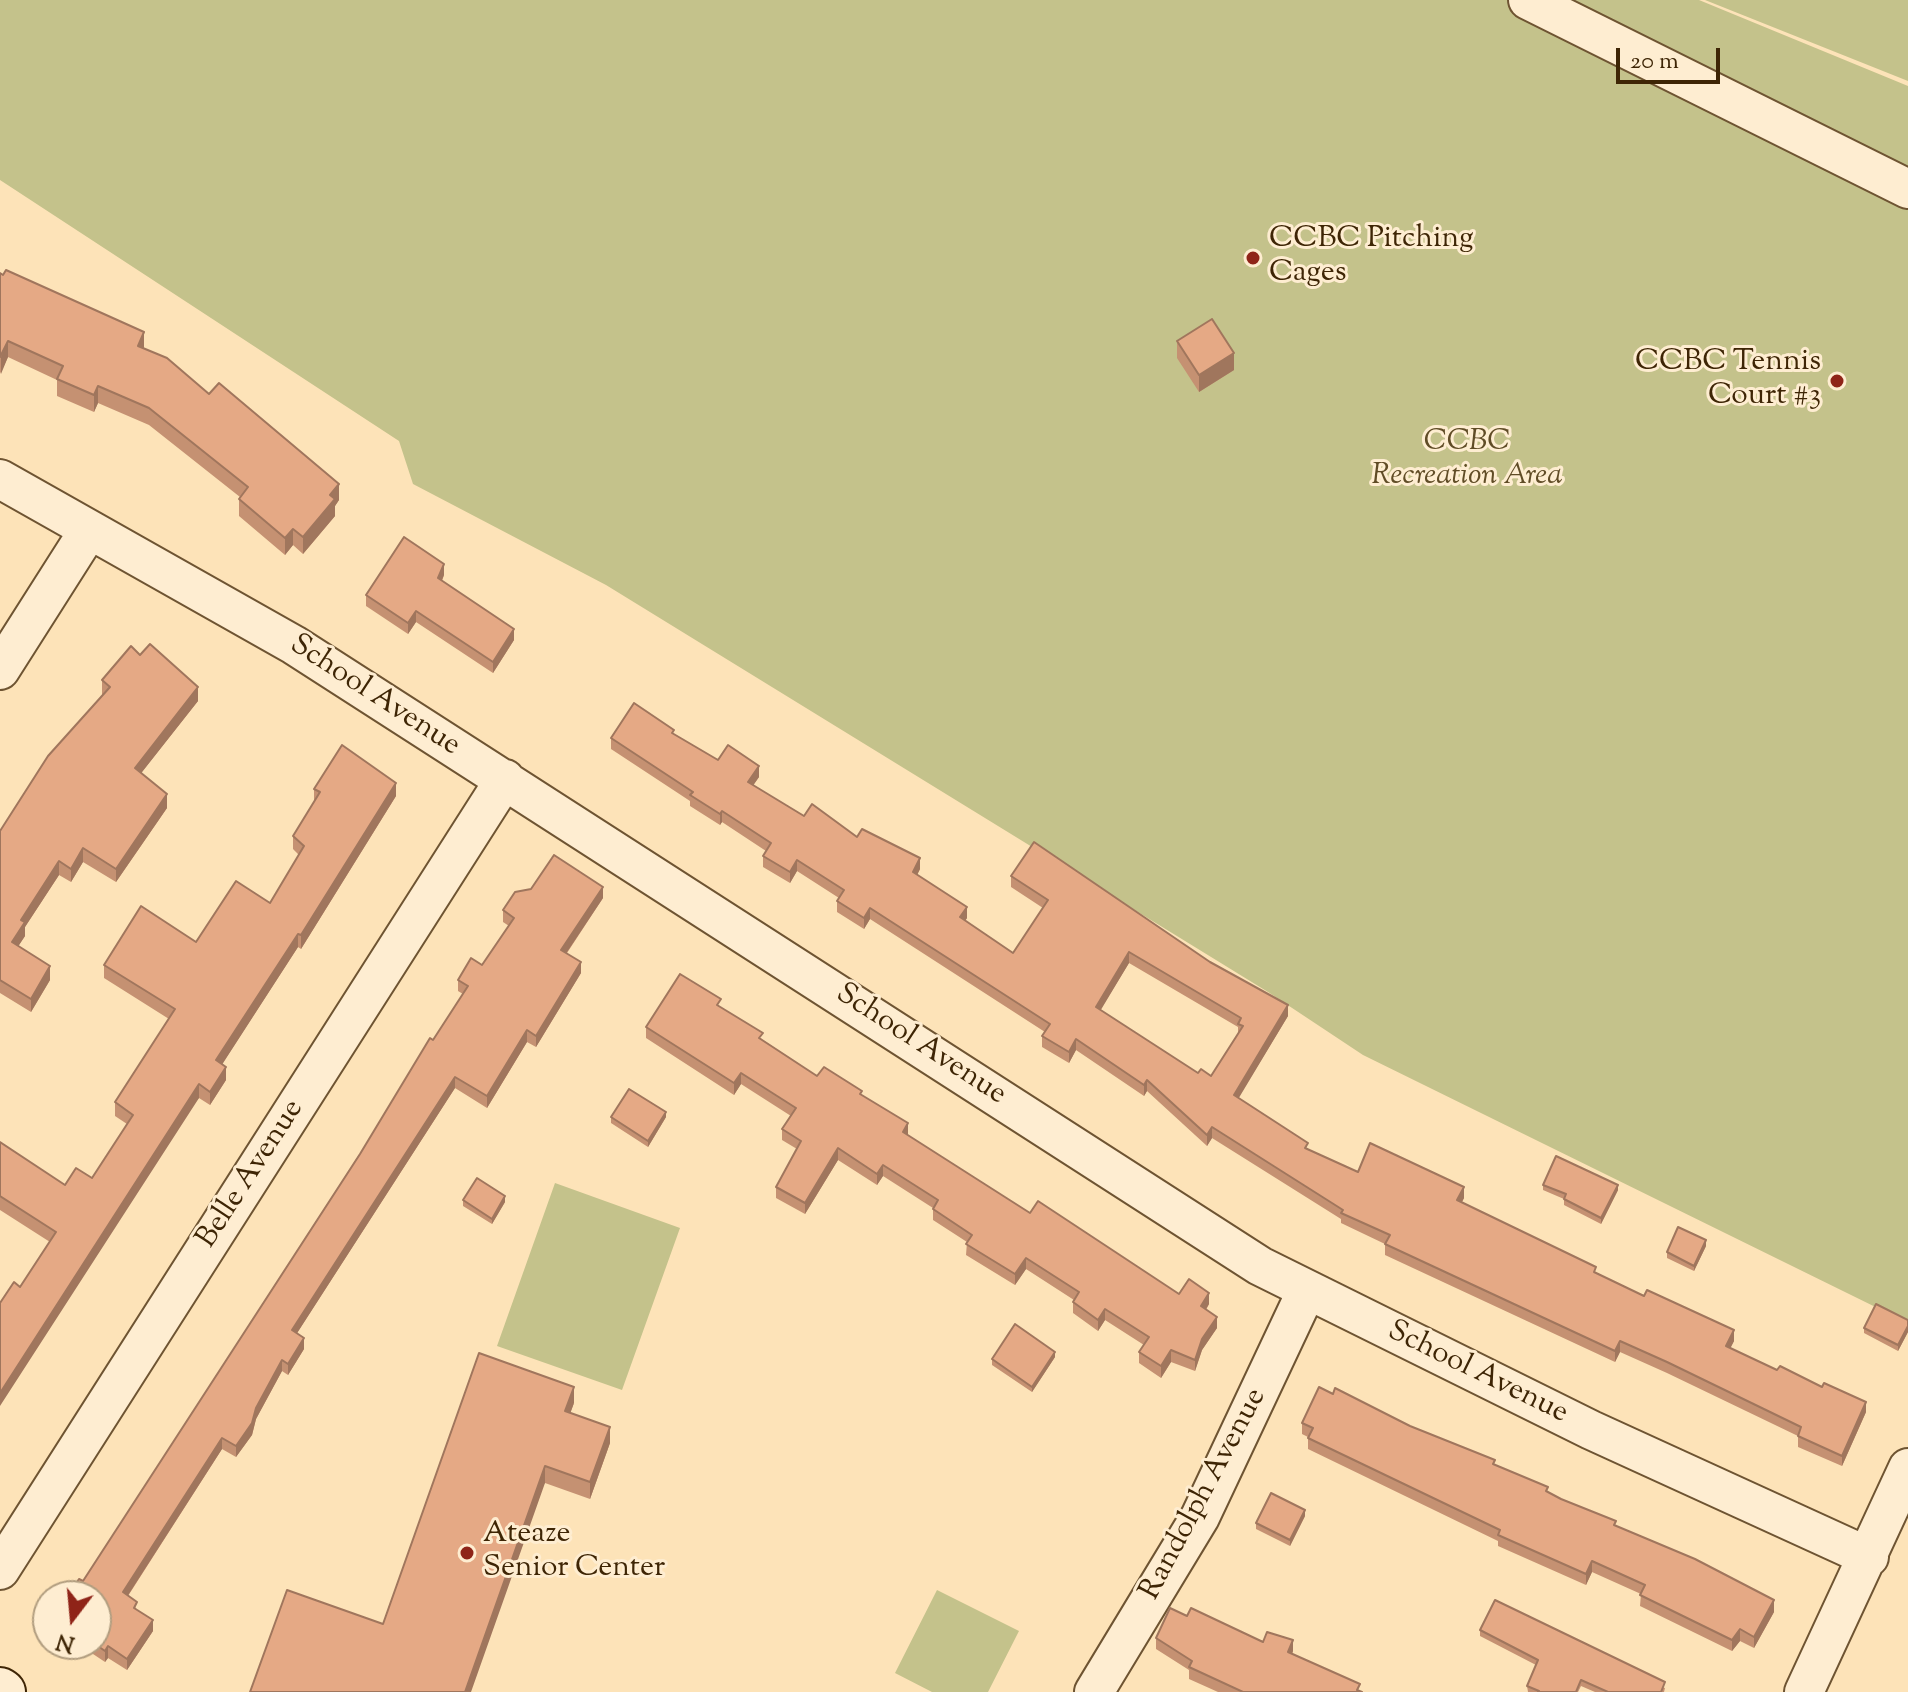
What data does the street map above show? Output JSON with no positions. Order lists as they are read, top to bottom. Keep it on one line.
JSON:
{"streets":{"street":["School Avenue","Belle Avenue","Randolph Avenue"]},"crossings":[["School Avenue","Belle Avenue"],["School Avenue","Randolph Avenue"]],"parks":["CCBC Recreation Area"],"places":["CCBC Pitching Cages","CCBC Tennis Court #3","Ateaze Senior Center"],"scale_bar":"20 m","north":"bottom"}
